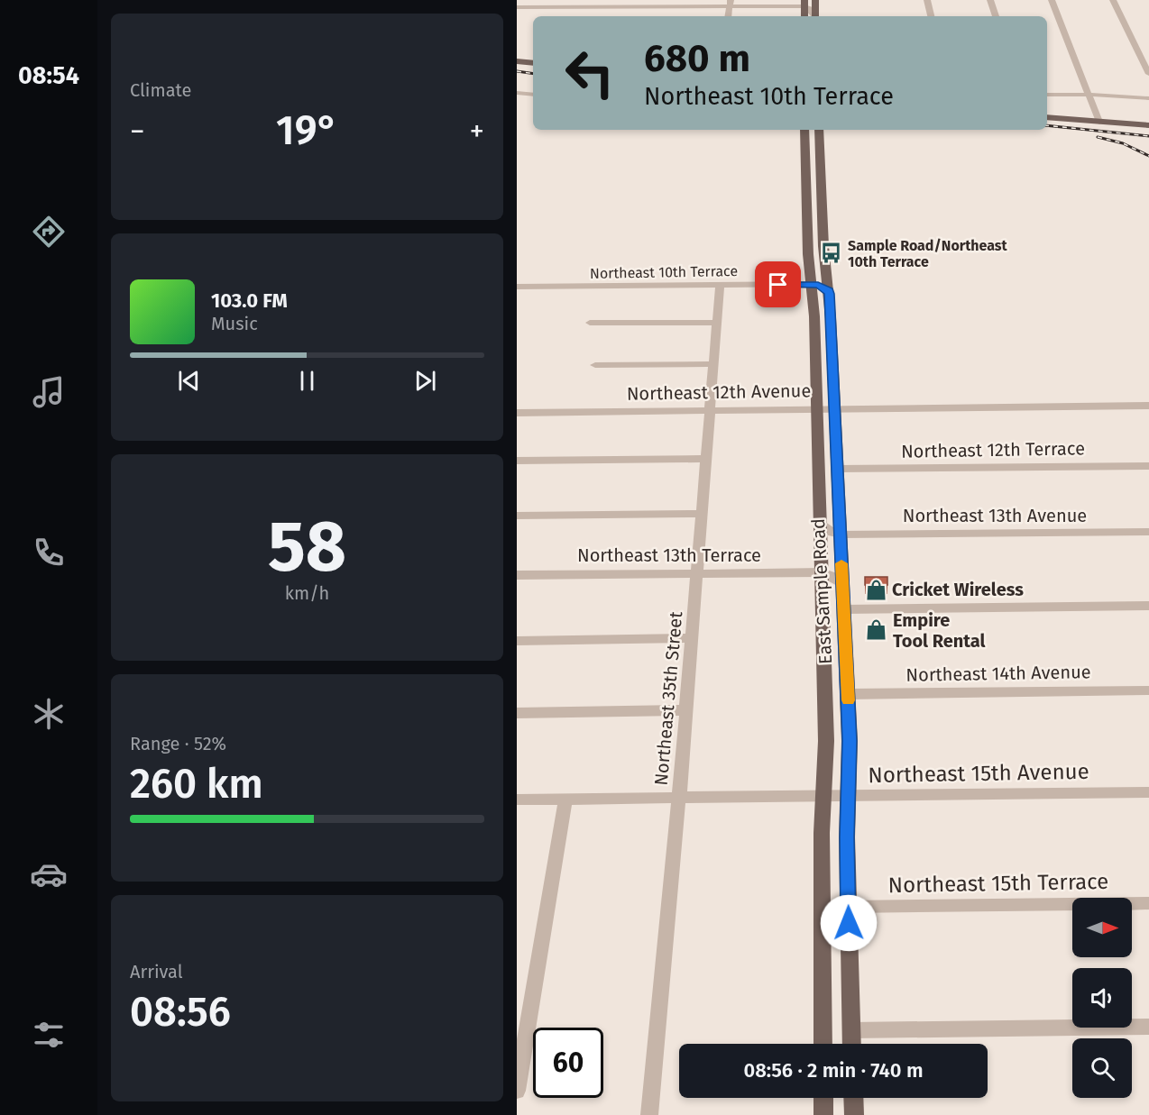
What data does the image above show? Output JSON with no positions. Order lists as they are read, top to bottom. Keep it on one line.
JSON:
{"streets":{"main road":["East Sample Road"],"street":["Northeast 10th Terrace","Northeast 12th Avenue","Northeast 12th Terrace","Northeast 13th Avenue","Northeast 13th Terrace","Northeast 14th Avenue","Northeast 35th Street","Northeast 15th Avenue","Northeast 15th Terrace"]},"crossings":[["Northeast 10th Terrace","East Sample Road"],["Northeast 10th Terrace","Northeast 35th Street"],["Northeast 12th Avenue","East Sample Road"],["Northeast 12th Avenue","Northeast 35th Street"],["Northeast 12th Terrace","East Sample Road"],["Northeast 13th Avenue","East Sample Road"],["Northeast 13th Terrace","East Sample Road"],["Northeast 13th Terrace","Northeast 35th Street"],["East Sample Road","Northeast 14th Avenue"],["East Sample Road","Northeast 15th Avenue"],["East Sample Road","Northeast 15th Terrace"],["Northeast 35th Street","Northeast 15th Avenue"]],"places":{"bus stop":["Sample Road/Northeast 10th Terrace"],"shop":["Cricket Wireless","Empire Tool Rental"]},"north":"right","page":{"tabs":"08:54","tile":["Climate",["58","km/h"],["Range · 52%","260 km"],["Arrival","08:56"]],"turn":["680 m","Northeast 10th Terrace"],"heat":["−","19°","+"],"song":["103.0 FM","Music"],"limit":"60","trip":"08:56 · 2 min · 740 m"}}
